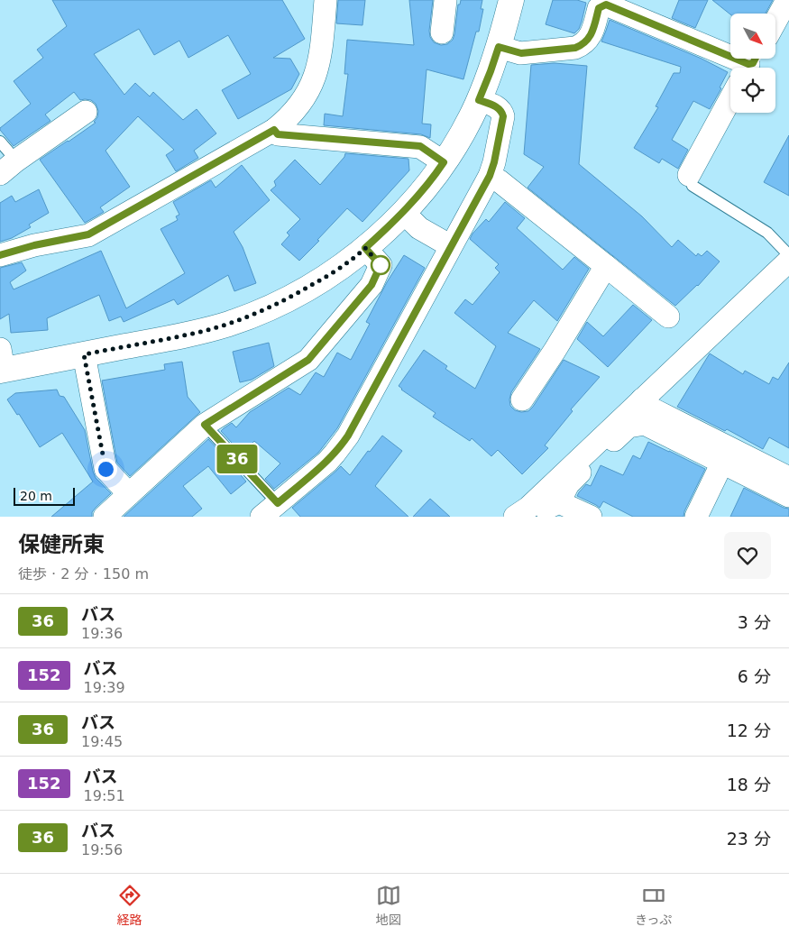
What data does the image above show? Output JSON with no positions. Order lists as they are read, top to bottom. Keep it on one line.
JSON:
{"lines":["bus line 36"],"scale_bar":"20 m","north":"bottom right","page":{"on_map":"36","scale":"20 m","heading":["保健所東","徒歩 · 2 分 · 150 m"],"list":[{"mark":"36","name":"バス","note":"19:36","value":"3 分"},{"mark":"152","name":"バス","note":"19:39","value":"6 分"},{"mark":"36","name":"バス","note":"19:45","value":"12 分"},{"mark":"152","name":"バス","note":"19:51","value":"18 分"},{"mark":"36","name":"バス","note":"19:56","value":"23 分"}],"tabs":["経路","地図","きっぷ"]}}
